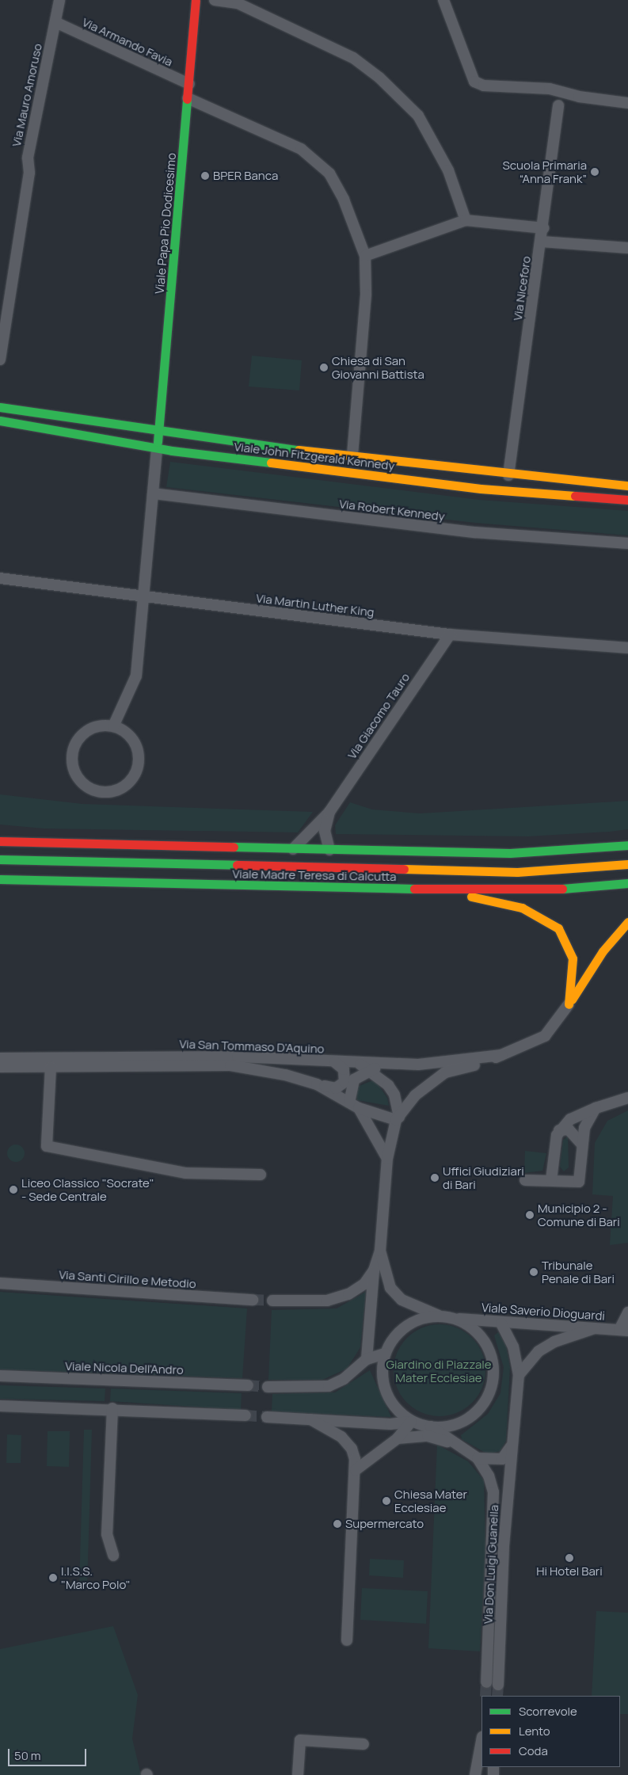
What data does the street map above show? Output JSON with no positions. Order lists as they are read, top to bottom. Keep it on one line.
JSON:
{"streets":{"main road":["Viale Papa Pio Dodicesimo","Viale John Fitzgerald Kennedy","Viale Madre Teresa di Calcutta"],"street":["Via Armando Favia","Via Mauro Amoruso","Via Niceforo","Via Robert Kennedy","Via Martin Luther King","Via Giacomo Tauro","Via San Tommaso D'Aquino","Via Santi Cirillo e Metodio","Viale Saverio Dioguardi","Viale Nicola Dell'Andro","Via Don Luigi Guanella"]},"crossings":[["Via Armando Favia","Via Mauro Amoruso"],["Via Armando Favia","Viale Papa Pio Dodicesimo"],["Viale Papa Pio Dodicesimo","Viale John Fitzgerald Kennedy"],["Via Niceforo","Viale John Fitzgerald Kennedy"],["Via Martin Luther King","Via Giacomo Tauro"],["Viale Saverio Dioguardi","Via Don Luigi Guanella"]],"parks":["Giardino di Piazzale Mater Ecclesiae"],"places":["Scuola Primaria “Anna Frank”","BPER Banca","Chiesa di San Giovanni Battista","Uffici Giudiziari di Bari","Liceo Classico \"Socrate\" - Sede Centrale","Municipio 2 - Comune di Bari","Tribunale Penale di Bari","Chiesa Mater Ecclesiae","Supermercato","Hi Hotel Bari","I.I.S.S. \"Marco Polo\""],"legend":["Scorrevole","Lento","Coda"],"scale_bar":"50 m"}
